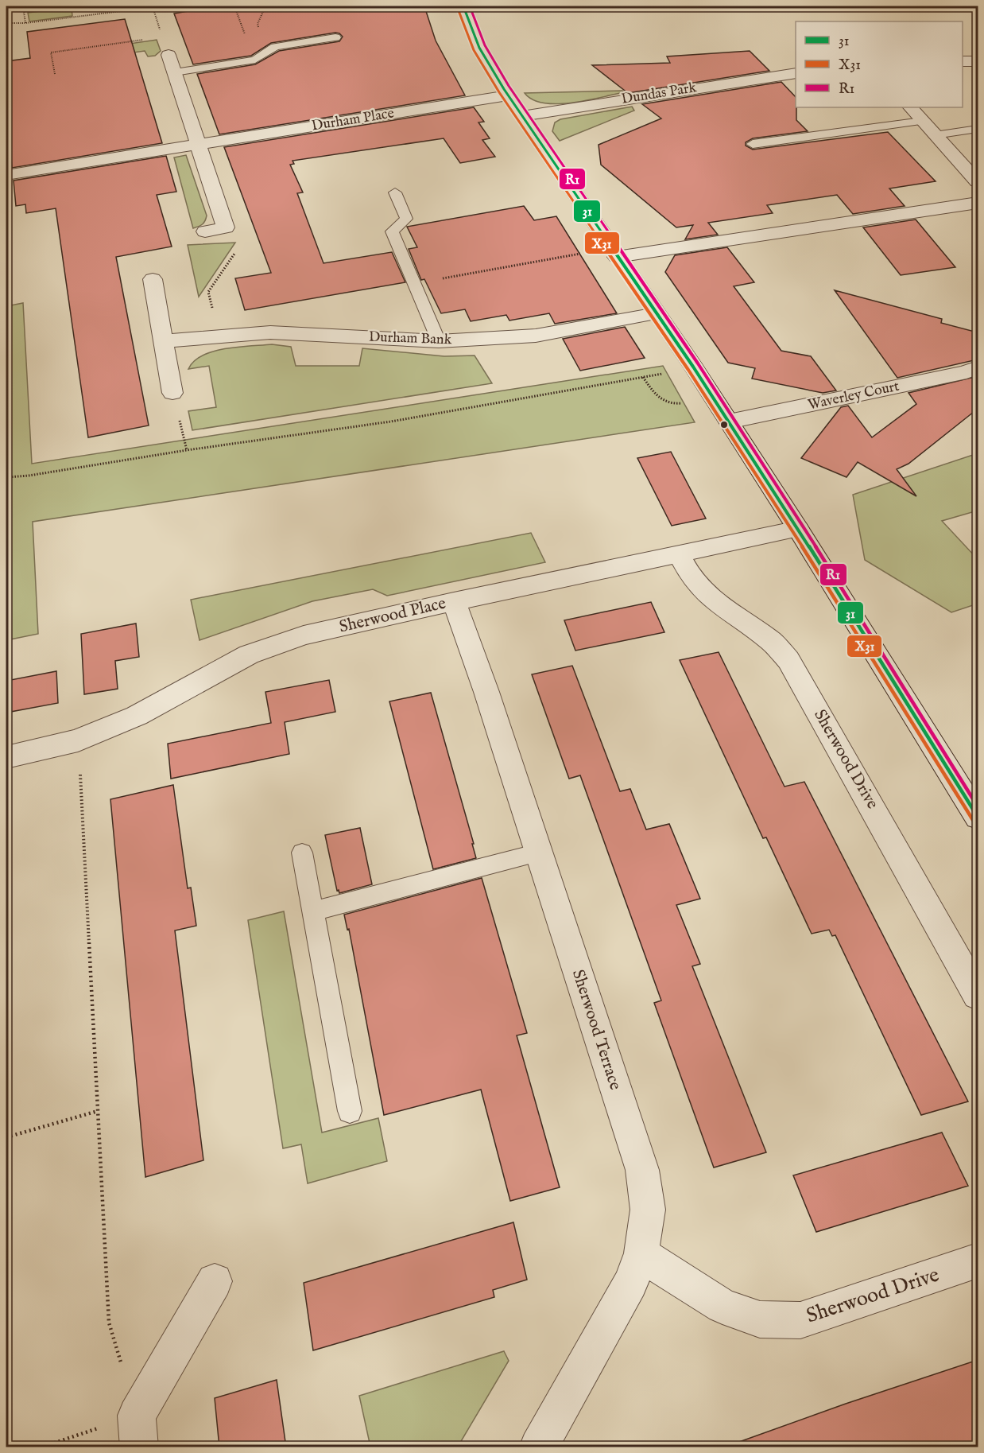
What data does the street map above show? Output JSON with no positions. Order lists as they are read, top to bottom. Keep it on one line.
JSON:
{"streets":{"street":["Dundas Park","Durham Place","Durham Bank","Waverley Court","Sherwood Place","Sherwood Drive","Sherwood Terrace"]},"crossings":[["Sherwood Place","Sherwood Drive"],["Sherwood Place","Sherwood Terrace"],["Sherwood Drive","Sherwood Terrace"]],"lines":["transit line 31","transit line R1","transit line X31"],"legend":["31","X31","R1"]}
